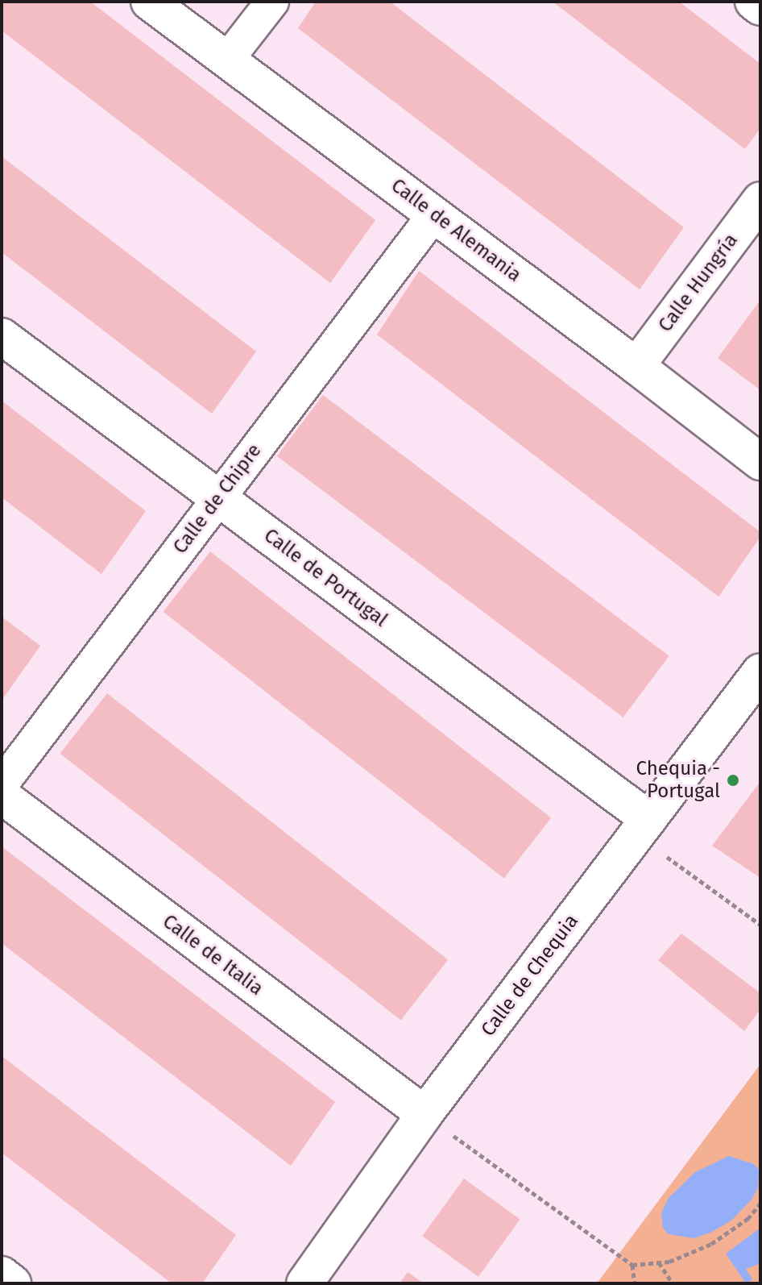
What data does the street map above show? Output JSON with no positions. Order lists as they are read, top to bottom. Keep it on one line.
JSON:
{"streets":{"street":["Calle de Alemania","Calle Hungría","Calle de Chipre","Calle de Portugal","Calle de Italia","Calle de Chequia"]},"crossings":[["Calle de Alemania","Calle Hungría"],["Calle de Alemania","Calle de Chipre"],["Calle de Chipre","Calle de Portugal"],["Calle de Portugal","Calle de Chequia"],["Calle de Italia","Calle de Chequia"]],"places":["Chequia - Portugal"]}
